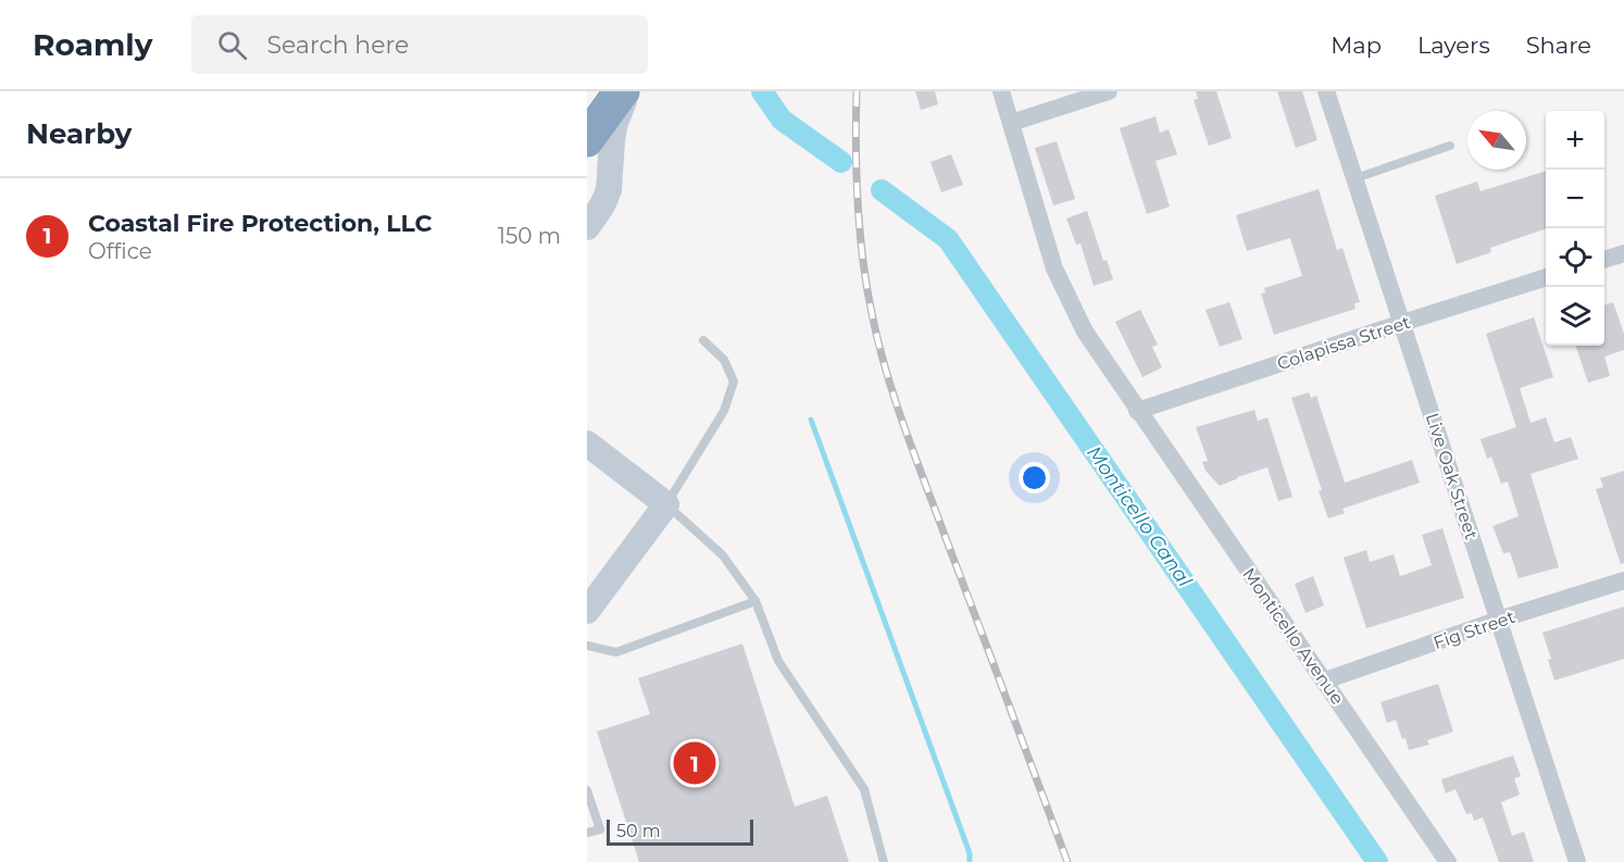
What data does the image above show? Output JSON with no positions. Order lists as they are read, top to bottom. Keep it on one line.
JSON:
{"streets":{"street":["Colapissa Street","Live Oak Street","Fig Street","Monticello Avenue"]},"crossings":[["Colapissa Street","Live Oak Street"],["Colapissa Street","Monticello Avenue"],["Live Oak Street","Fig Street"],["Fig Street","Monticello Avenue"]],"water":["Monticello Canal"],"scale_bar":"50 m","north":"top left","page":{"header":"Roamly","search":"Search here","nav":["Map","Layers","Share"],"heading":"Nearby","map_buttons":["+","−"],"list":[{"mark":"1","name":"Coastal Fire Protection, LLC","note":"Office","value":"150 m"}],"pins":"1","scale":"50 m"}}
